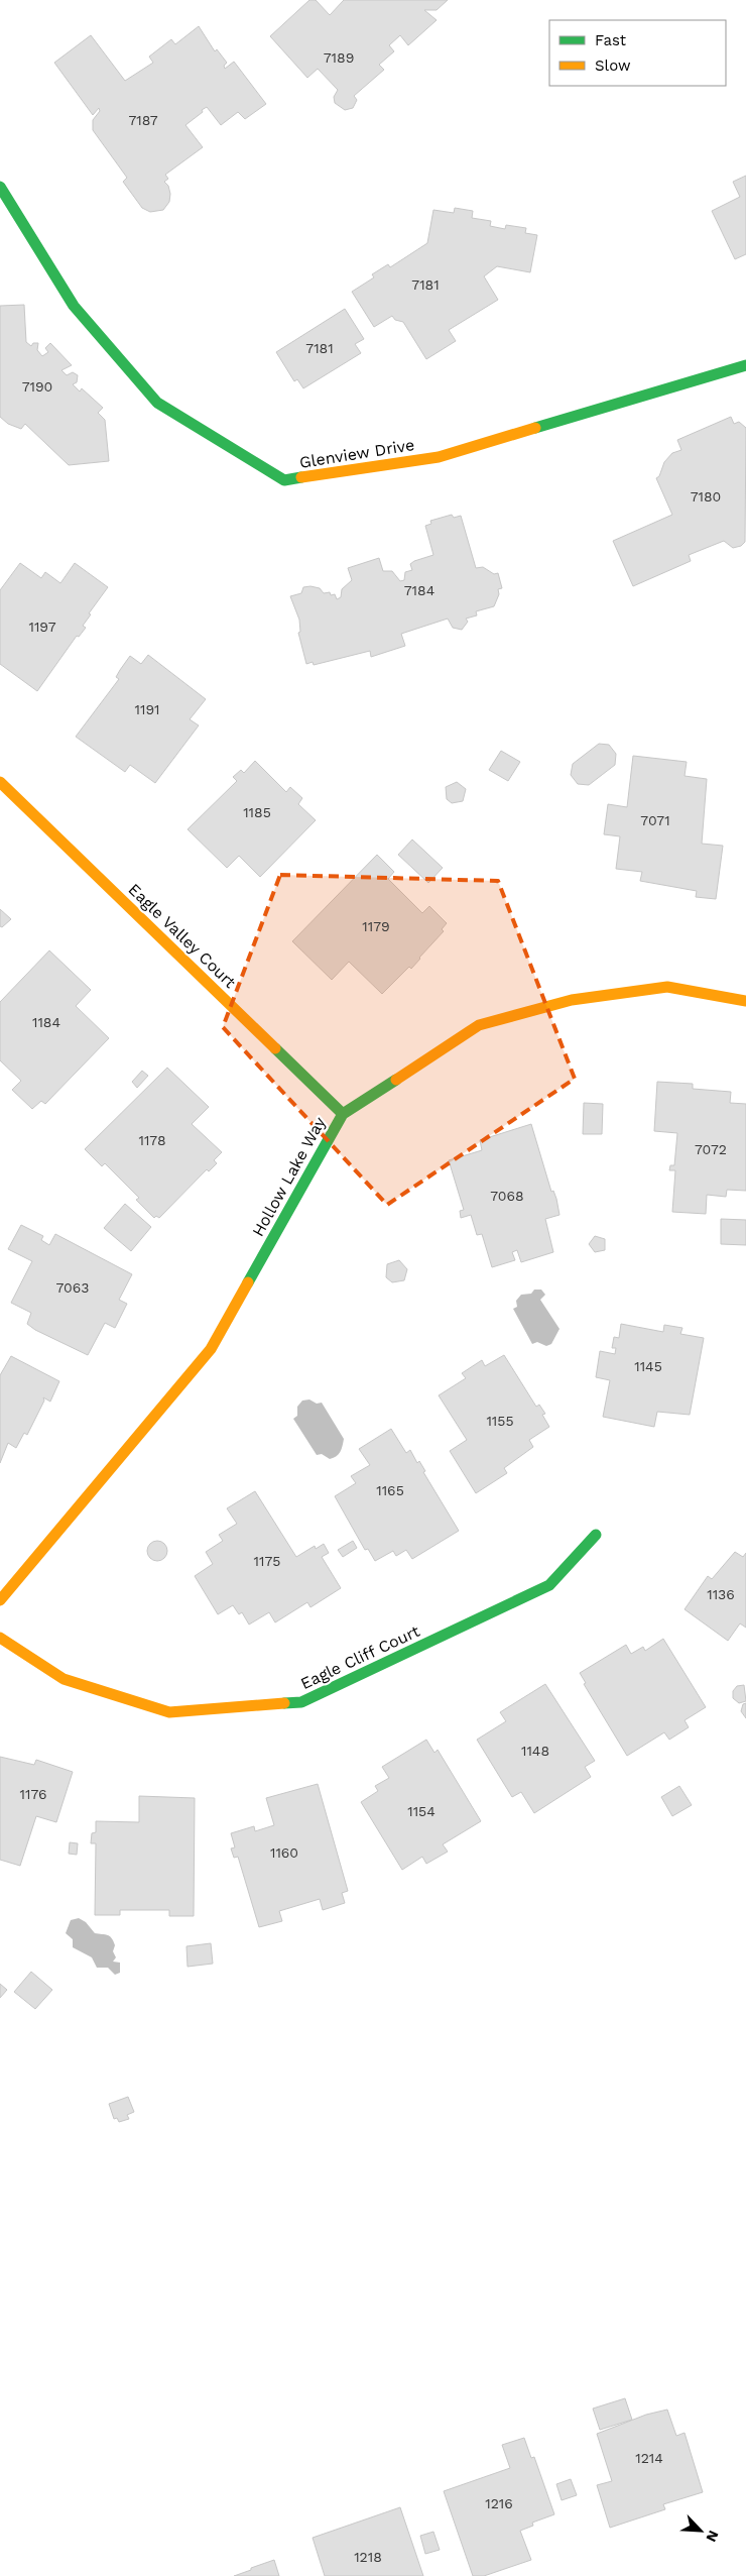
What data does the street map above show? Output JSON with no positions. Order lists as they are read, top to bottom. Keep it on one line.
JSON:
{"streets":{"street":["Glenview Drive","Eagle Valley Court","Hollow Lake Way","Eagle Cliff Court"]},"crossings":[["Eagle Valley Court","Hollow Lake Way"]],"house_numbers":["7189","7187","7181","7181","7190","7180","7184","1197","1191","1185","7071","1179","1184","1178","7072","7068","7063","1145","1155","1165","1175","1136","1148","1176","1154","1160","1214","1216","1218"],"legend":["Fast","Slow"],"north":"bottom right"}
